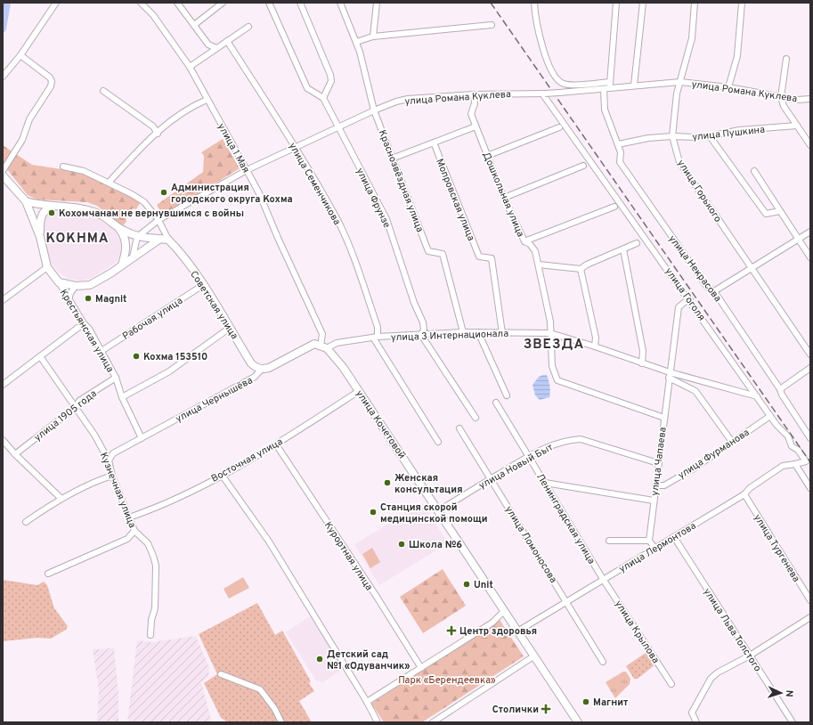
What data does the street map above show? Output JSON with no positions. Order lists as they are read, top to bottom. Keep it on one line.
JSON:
{"streets":{"main road":["Советская улица","улица Чернышёва","улица Кочетовой"],"street":["улица Романа Куклева","улица Пушкина","улица 1 Мая","Краснозвёздная улица","улица Семенчикова","улица Горького","Дошкольная улица","улица Фрунзе","Мопровская улица","улица Некрасова","улица Гоголя","Рабочая улица","Крестьянская улица","улица 3 Интернационала","улица 1905 года","улица Фурманова","Восточная улица","улица Чапаева","улица Новый Быт","Кузнечная улица","Ленинградская улица","улица Ломоносова","улица Лермонтова","улица Тургенева","Курортная улица","улица Льва Толстого","улица Крылова"]},"crossings":[["улица Романа Куклева","улица 1 Мая"],["улица Романа Куклева","Краснозвёздная улица"],["улица Романа Куклева","улица Семенчикова"],["улица Романа Куклева","улица Горького"],["улица Романа Куклева","Дошкольная улица"],["улица Романа Куклева","улица Фрунзе"],["улица Романа Куклева","улица Некрасова"],["улица Романа Куклева","улица Гоголя"],["улица Романа Куклева","Советская улица"],["улица Пушкина","улица Горького"],["улица Пушкина","улица Некрасова"],["улица 1 Мая","улица 3 Интернационала"],["улица 1 Мая","улица Чернышёва"],["улица 1 Мая","улица Кочетовой"],["Краснозвёздная улица","улица 3 Интернационала"],["улица Семенчикова","улица 3 Интернационала"],["Дошкольная улица","улица 3 Интернационала"],["Дошкольная улица","улица Чапаева"],["улица Фрунзе","улица 3 Интернационала"],["Мопровская улица","улица 3 Интернационала"],["улица Гоголя","улица 3 Интернационала"],["улица Гоголя","улица Фурманова"],["улица Гоголя","улица Чапаева"],["улица Гоголя","улица Лермонтова"],["Советская улица","Рабочая улица"],["Советская улица","улица Чернышёва"],["Рабочая улица","Крестьянская улица"],["Крестьянская улица","улица Чернышёва"],["Крестьянская улица","улица 1905 года"],["улица 3 Интернационала","улица Чернышёва"],["улица 3 Интернационала","улица Кочетовой"],["улица 3 Интернационала","улица Чапаева"],["улица Чернышёва","улица Кочетовой"],["улица Чернышёва","Кузнечная улица"],["улица 1905 года","Кузнечная улица"],["улица Кочетовой","Восточная улица"],["улица Кочетовой","улица Новый Быт"],["улица Кочетовой","улица Лермонтова"],["улица Фурманова","улица Чапаева"],["Восточная улица","Кузнечная улица"],["Восточная улица","Курортная улица"],["улица Чапаева","улица Новый Быт"],["улица Новый Быт","Ленинградская улица"],["улица Новый Быт","улица Ломоносова"],["Ленинградская улица","улица Лермонтова"],["Ленинградская улица","улица Крылова"],["улица Ломоносова","улица Лермонтова"],["улица Лермонтова","улица Тургенева"],["улица Лермонтова","улица Льва Толстого"],["улица Лермонтова","улица Крылова"]],"districts":["KOKHMA","ЗВЕЗДА"],"parks":["Парк «Берендеевка»"],"places":{"other":["Администрация городского округа Кохма","Кохомчанам не вернувшимся с войны","Magnit","Кохма 153510","Женская консультация","Станция скорой медицинской помощи","Школа №6","Unit","Детский сад №1 «Одуванчик»","Магнит"],"health":["Центр здоровья","Столички"]},"north":"right"}
